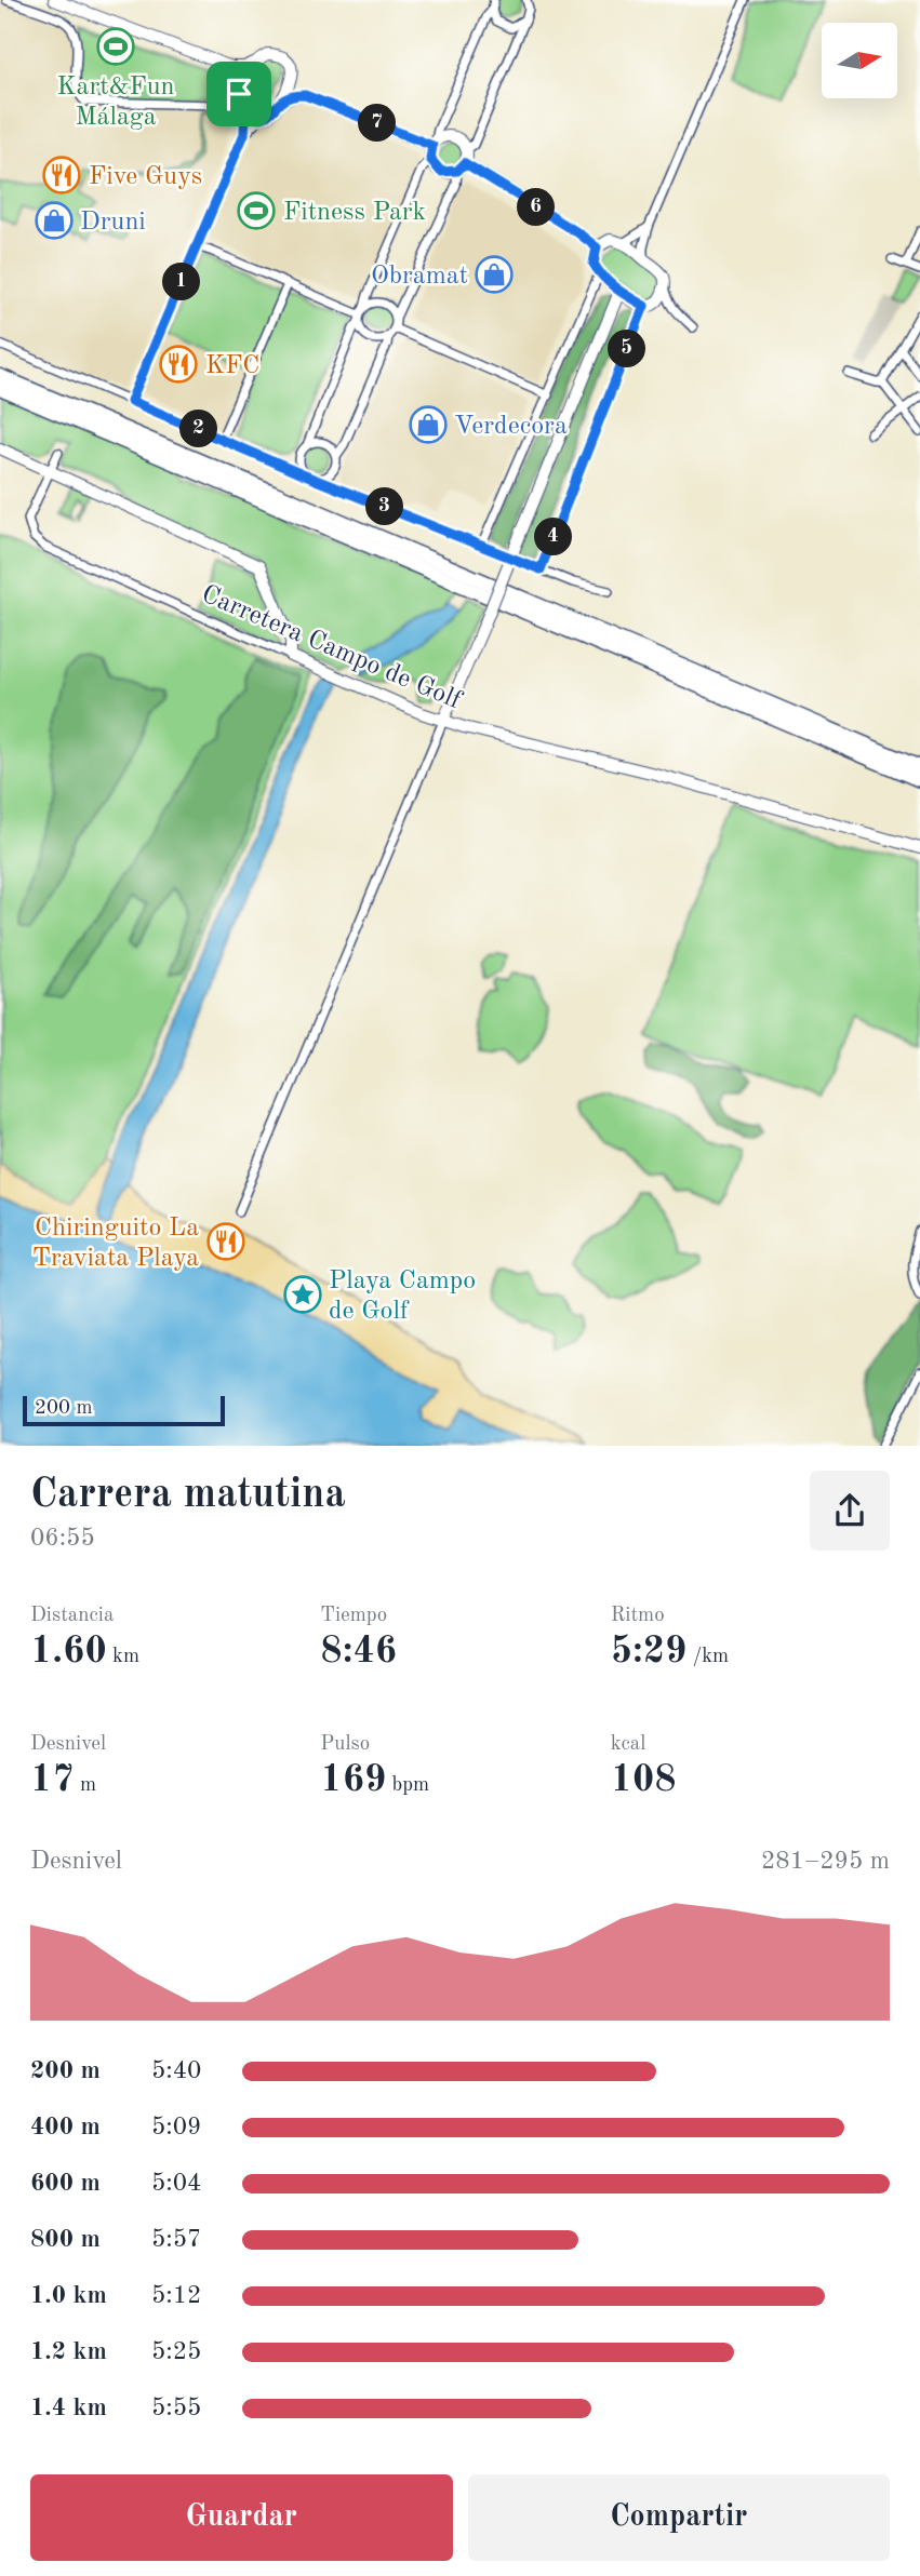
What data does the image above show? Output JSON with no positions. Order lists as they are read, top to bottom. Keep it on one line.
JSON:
{"streets":{"main road":["Carretera Campo de Golf"]},"places":{"sports":["Kart&Fun Málaga","Fitness Park"],"restaurant":["Five Guys","KFC","Chiringuito La Traviata Playa"],"shop":["Druni","Obramat","Verdecora"],"place":["Playa Campo de Golf"]},"scale_bar":"200 m","north":"right","page":{"pins":["7","6","1","5","2","3","4"],"scale":"200 m","heading":["Carrera matutina","06:55"],"stats":[["Distancia","1.60 km"],["Tiempo","8:46"],["Ritmo","5:29 /km"],["Desnivel","17 m"],["Pulso","169 bpm"],["kcal","108"]],"chart":["Desnivel","281–295 m"],"list":[{"name":"200 m","note":"5:40"},{"name":"400 m","note":"5:09"},{"name":"600 m","note":"5:04"},{"name":"800 m","note":"5:57"},{"name":"1.0 km","note":"5:12"},{"name":"1.2 km","note":"5:25"},{"name":"1.4 km","note":"5:55"}],"buttons":["Guardar","Compartir"]}}
